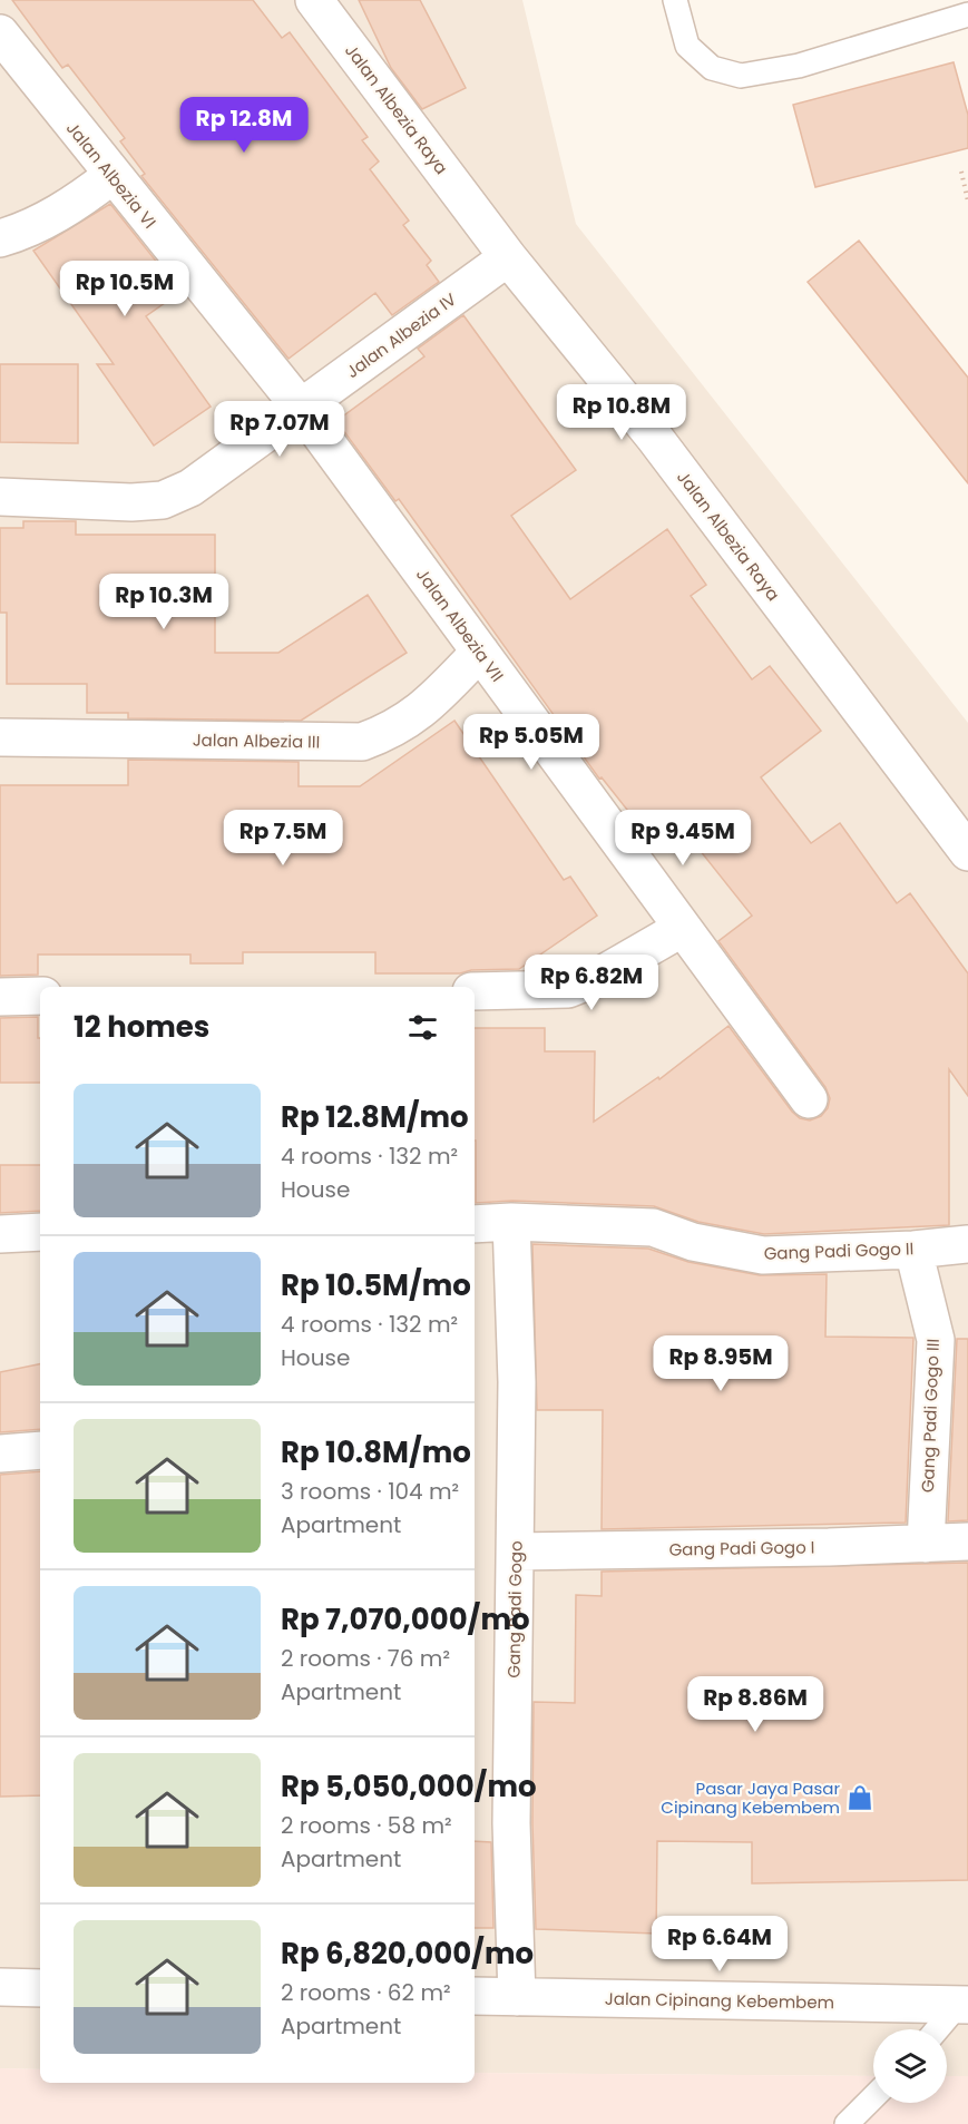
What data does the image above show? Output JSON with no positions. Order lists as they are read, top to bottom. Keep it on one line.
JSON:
{"streets":{"street":["Jalan Albezia Raya","Jalan Albezia VI","Jalan Albezia IV","Jalan Albezia VII","Jalan Albezia III","Gang Padi Gogo II","Gang Padi Gogo III","Gang Padi Gogo I","Gang Padi Gogo","Jalan Cipinang Kebembem"]},"crossings":[["Jalan Albezia Raya","Jalan Albezia IV"],["Jalan Albezia VI","Jalan Albezia IV"],["Jalan Albezia VI","Jalan Albezia VII"],["Jalan Albezia IV","Jalan Albezia VII"],["Jalan Albezia VII","Jalan Albezia III"],["Gang Padi Gogo II","Gang Padi Gogo III"],["Gang Padi Gogo II","Gang Padi Gogo"],["Gang Padi Gogo III","Gang Padi Gogo I"],["Gang Padi Gogo I","Gang Padi Gogo"],["Gang Padi Gogo","Jalan Cipinang Kebembem"]],"places":{"shop":["Pasar Jaya Pasar Cipinang Kebembem"]},"page":{"price":["Rp 12.8M","Rp 10.5M","Rp 10.8M","Rp 7.07M","Rp 10.3M","Rp 5.05M","Rp 7.5M","Rp 9.45M","Rp 6.82M","Rp 8.95M","Rp 8.86M","Rp 6.64M"],"heading":"12 homes","list":[{"name":"Rp 12.8M/mo","note":"4 rooms · 132 m² · House"},{"name":"Rp 10.5M/mo","note":"4 rooms · 132 m² · House"},{"name":"Rp 10.8M/mo","note":"3 rooms · 104 m² · Apartment"},{"name":"Rp 7,070,000/mo","note":"2 rooms · 76 m² · Apartment"},{"name":"Rp 5,050,000/mo","note":"2 rooms · 58 m² · Apartment"},{"name":"Rp 6,820,000/mo","note":"2 rooms · 62 m² · Apartment"}]}}
